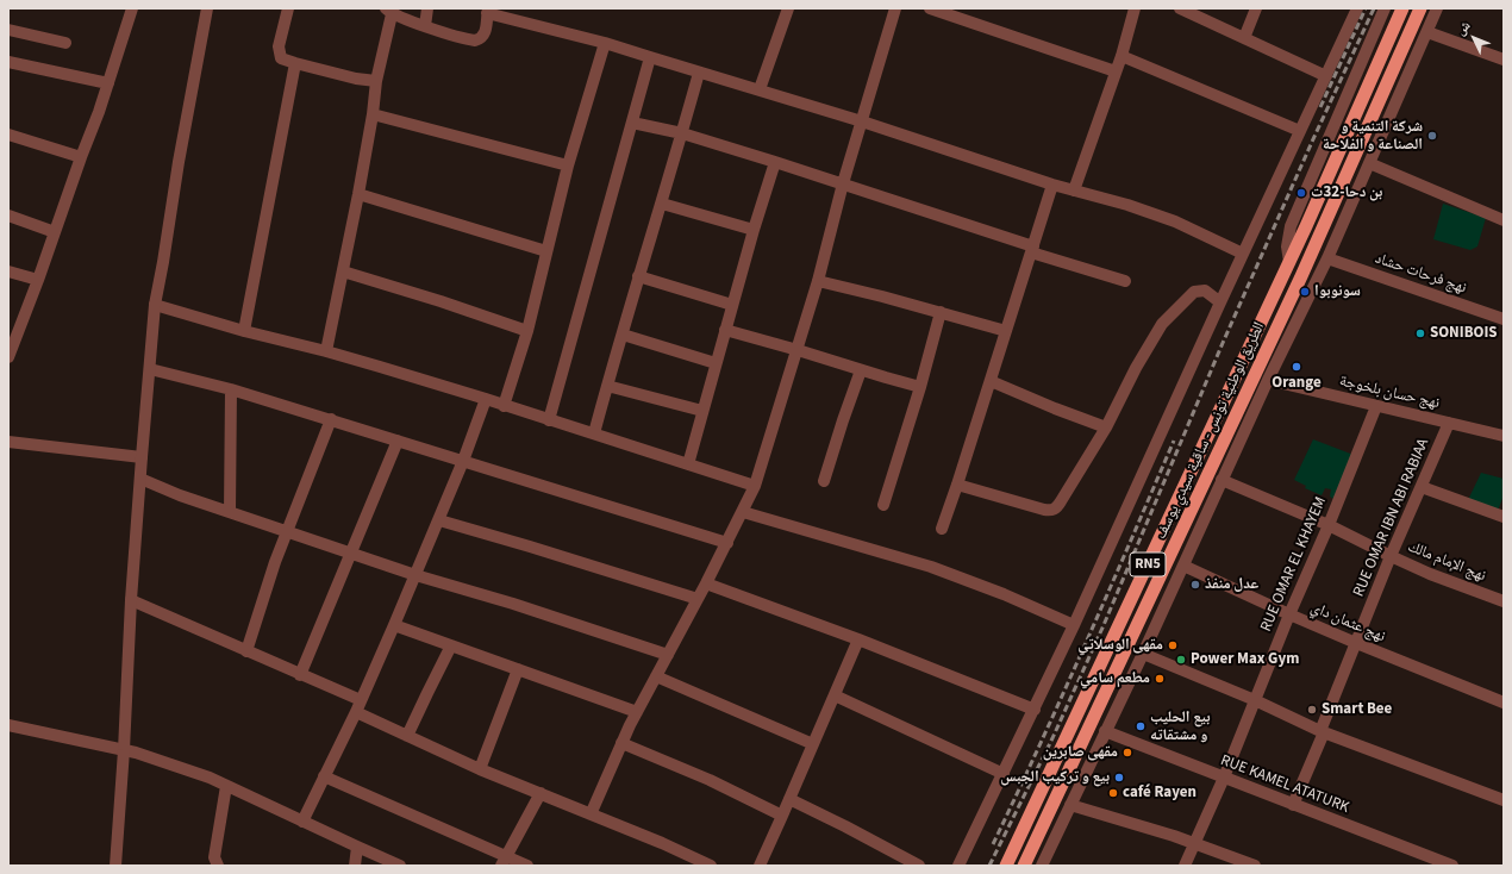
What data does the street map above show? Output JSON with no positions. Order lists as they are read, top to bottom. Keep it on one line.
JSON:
{"streets":{"highway":["الطريق الوطنية تونس - ساقية سيدي يوسف","RN5"],"street":["نهج فرحات حشاد","نهج حسان بلخوجة","RUE OMAR IBN ABI RABIAA","نهج الإمام مالك","RUE OMAR EL KHAYEM","نهج عثمان داي","RUE KAMEL ATATURK"]},"crossings":[["نهج حسان بلخوجة","RUE OMAR IBN ABI RABIAA"],["نهج حسان بلخوجة","RUE OMAR EL KHAYEM"],["RUE OMAR IBN ABI RABIAA","نهج الإمام مالك"],["RUE OMAR IBN ABI RABIAA","نهج عثمان داي"],["RUE OMAR IBN ABI RABIAA","RUE KAMEL ATATURK"],["نهج الإمام مالك","RUE OMAR EL KHAYEM"],["RUE OMAR EL KHAYEM","نهج عثمان داي"],["RUE OMAR EL KHAYEM","RUE KAMEL ATATURK"]],"places":["شركة التنمية و الصناعة و الفلاحة","بن دحا-32ت","سونوبوا","SONIBOIS","Orange","عدل منفذ","مقهى الوسلاتي","Power Max Gym","مطعم سامي","Smart Bee","بيع الحليب و مشتقاته","مقهى صابرين","بيع و تركيب الجبس","café Rayen"],"north":"top left"}
